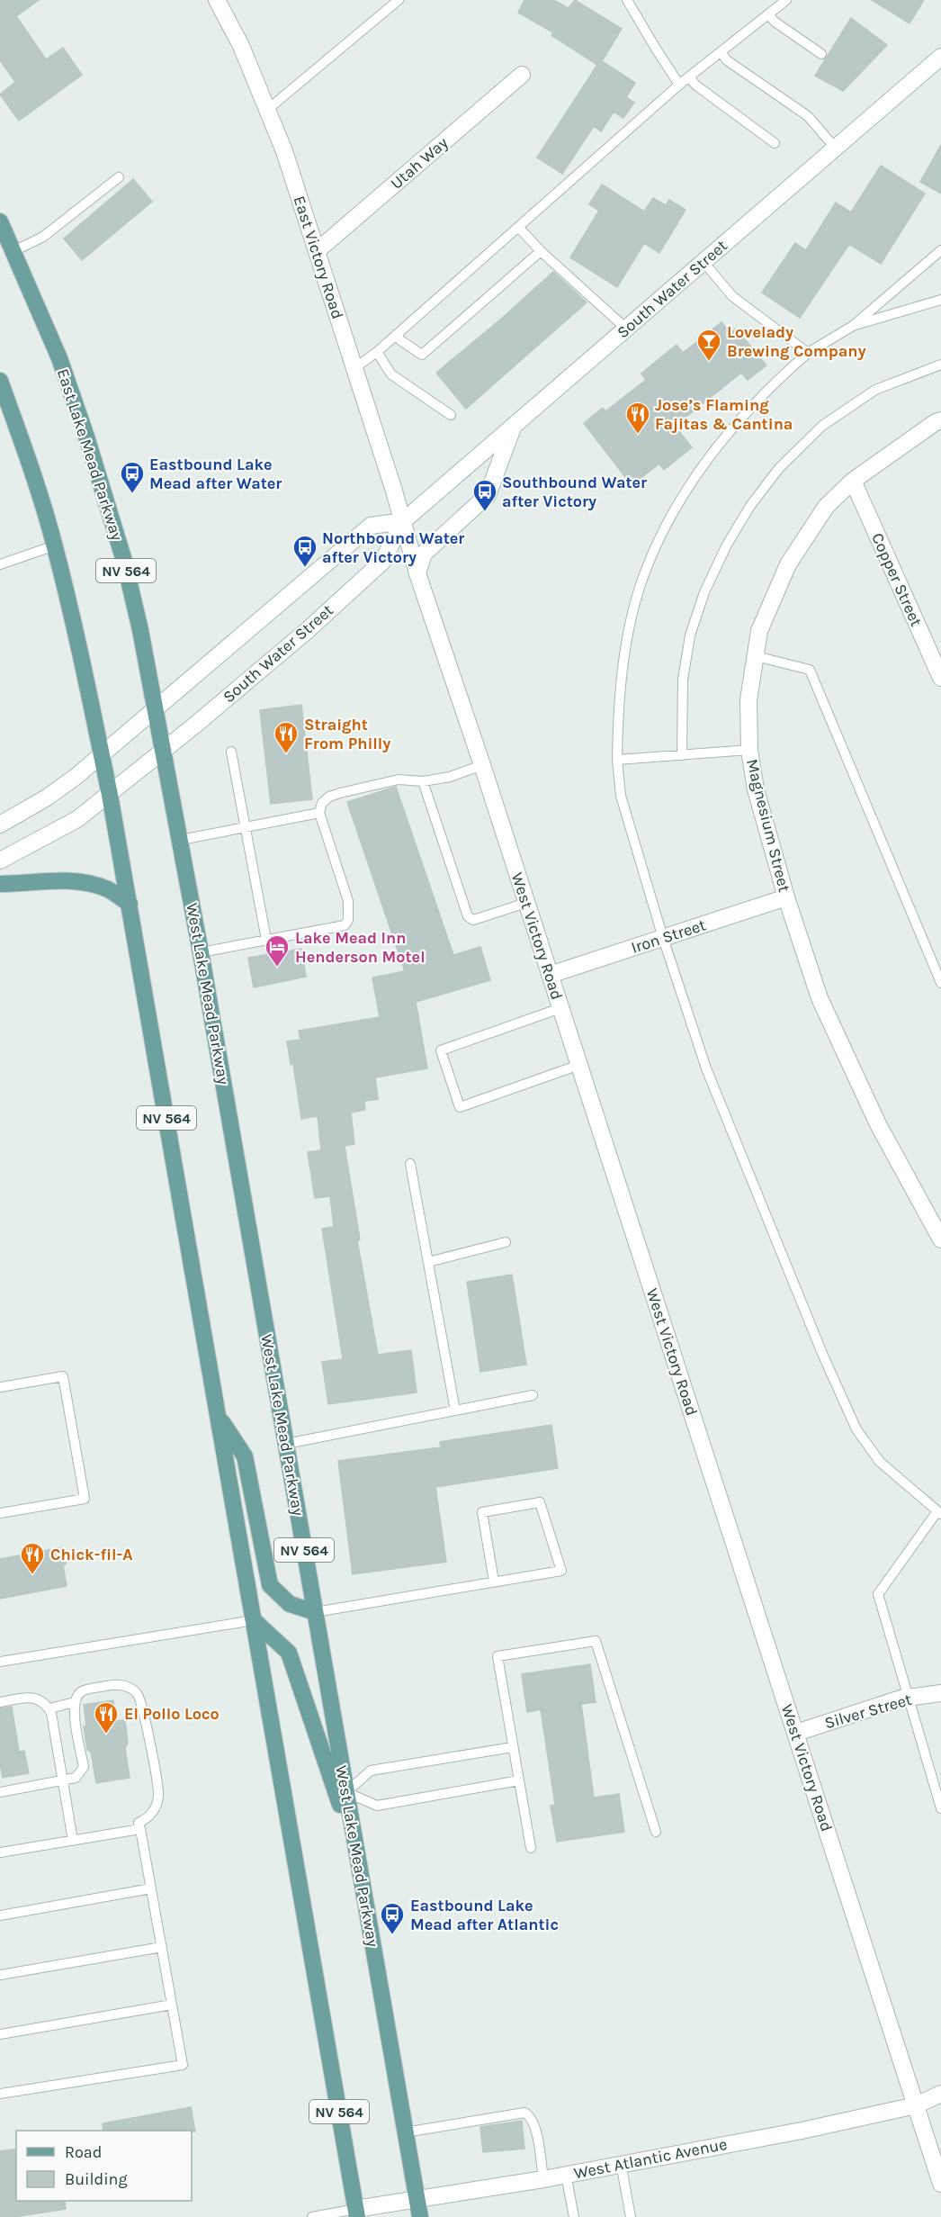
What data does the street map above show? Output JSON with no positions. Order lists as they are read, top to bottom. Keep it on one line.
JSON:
{"streets":{"main road":["East Lake Mead Parkway","NV 564","West Lake Mead Parkway"],"street":["Utah Way","East Victory Road","South Water Street","Copper Street","Magnesium Street","West Victory Road","Iron Street","Silver Street","West Atlantic Avenue"]},"crossings":[["Utah Way","East Victory Road"],["East Victory Road","South Water Street"],["East Victory Road","West Victory Road"],["South Water Street","NV 564"],["South Water Street","West Victory Road"],["South Water Street","West Lake Mead Parkway"],["East Lake Mead Parkway","West Lake Mead Parkway"],["NV 564","West Atlantic Avenue"],["Copper Street","Magnesium Street"],["Magnesium Street","Iron Street"],["West Victory Road","Iron Street"],["West Victory Road","Silver Street"],["West Victory Road","West Atlantic Avenue"],["West Lake Mead Parkway","West Atlantic Avenue"]],"places":{"bar":["Lovelady Brewing Company"],"restaurant":["Jose’s Flaming Fajitas & Cantina","Straight From Philly","Chick-fil-A","El Pollo Loco"],"bus stop":["Eastbound Lake Mead after Water","Southbound Water after Victory","Northbound Water after Victory","Eastbound Lake Mead after Atlantic"],"hotel":["Lake Mead Inn Henderson Motel"]},"legend":["Road","Building"]}
